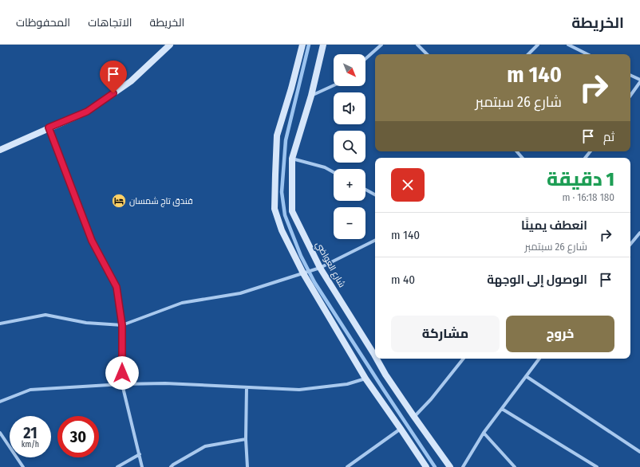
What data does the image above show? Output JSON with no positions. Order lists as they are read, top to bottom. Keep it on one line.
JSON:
{"streets":{"main road":["شارع العواضي"]},"places":{"hotel":["فندق تاج شمسان"]},"north":"bottom right","page":{"header":"الخريطة","nav":["الخريطة","الاتجاهات","المحفوظات"],"map_buttons":["+","−"],"turn":["140 m","شارع 26 سبتمبر"],"then":"ثم","heading":["1 دقيقة","180 m · 16:18"],"list":[{"name":"انعطف يمينًا","note":"شارع 26 سبتمبر","value":"140 m"},{"name":"الوصول إلى الوجهة","value":"40 m"}],"buttons":["خروج","مشاركة"],"speed":"21 km/h","limit":"30"}}
